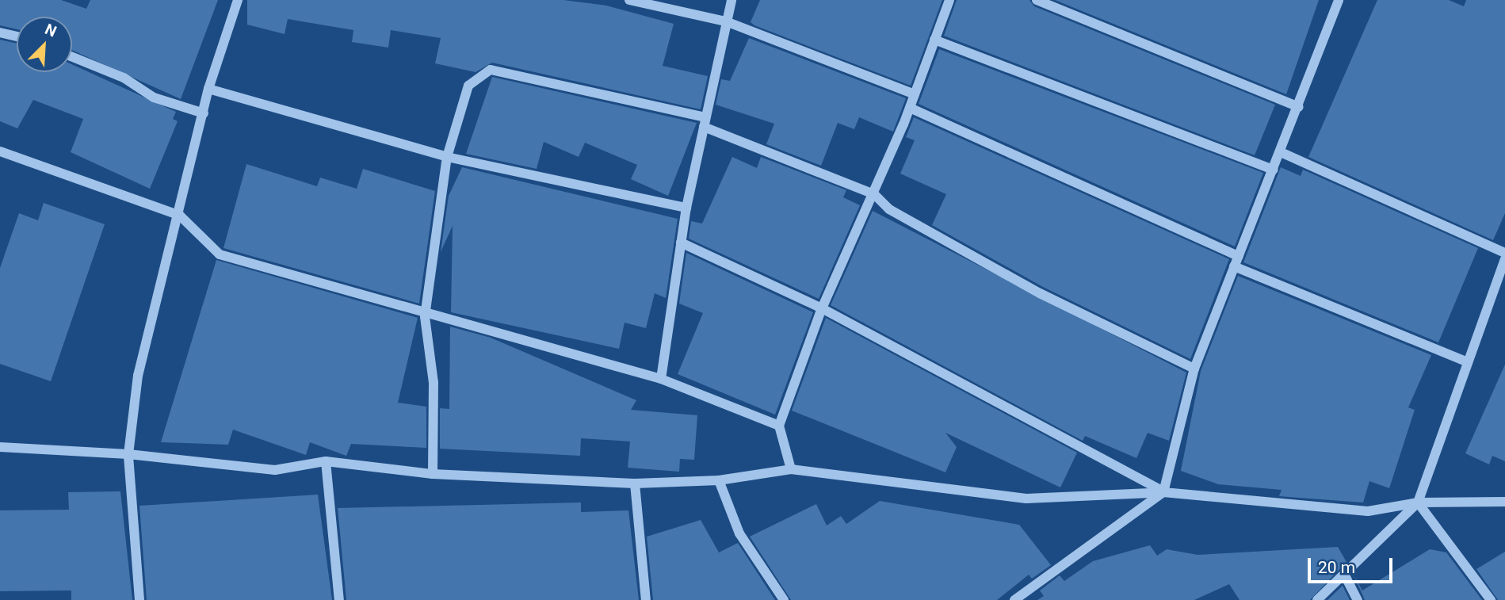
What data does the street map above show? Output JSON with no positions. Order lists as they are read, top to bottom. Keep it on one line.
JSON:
{"scale_bar":"20 m","north":"top right"}
